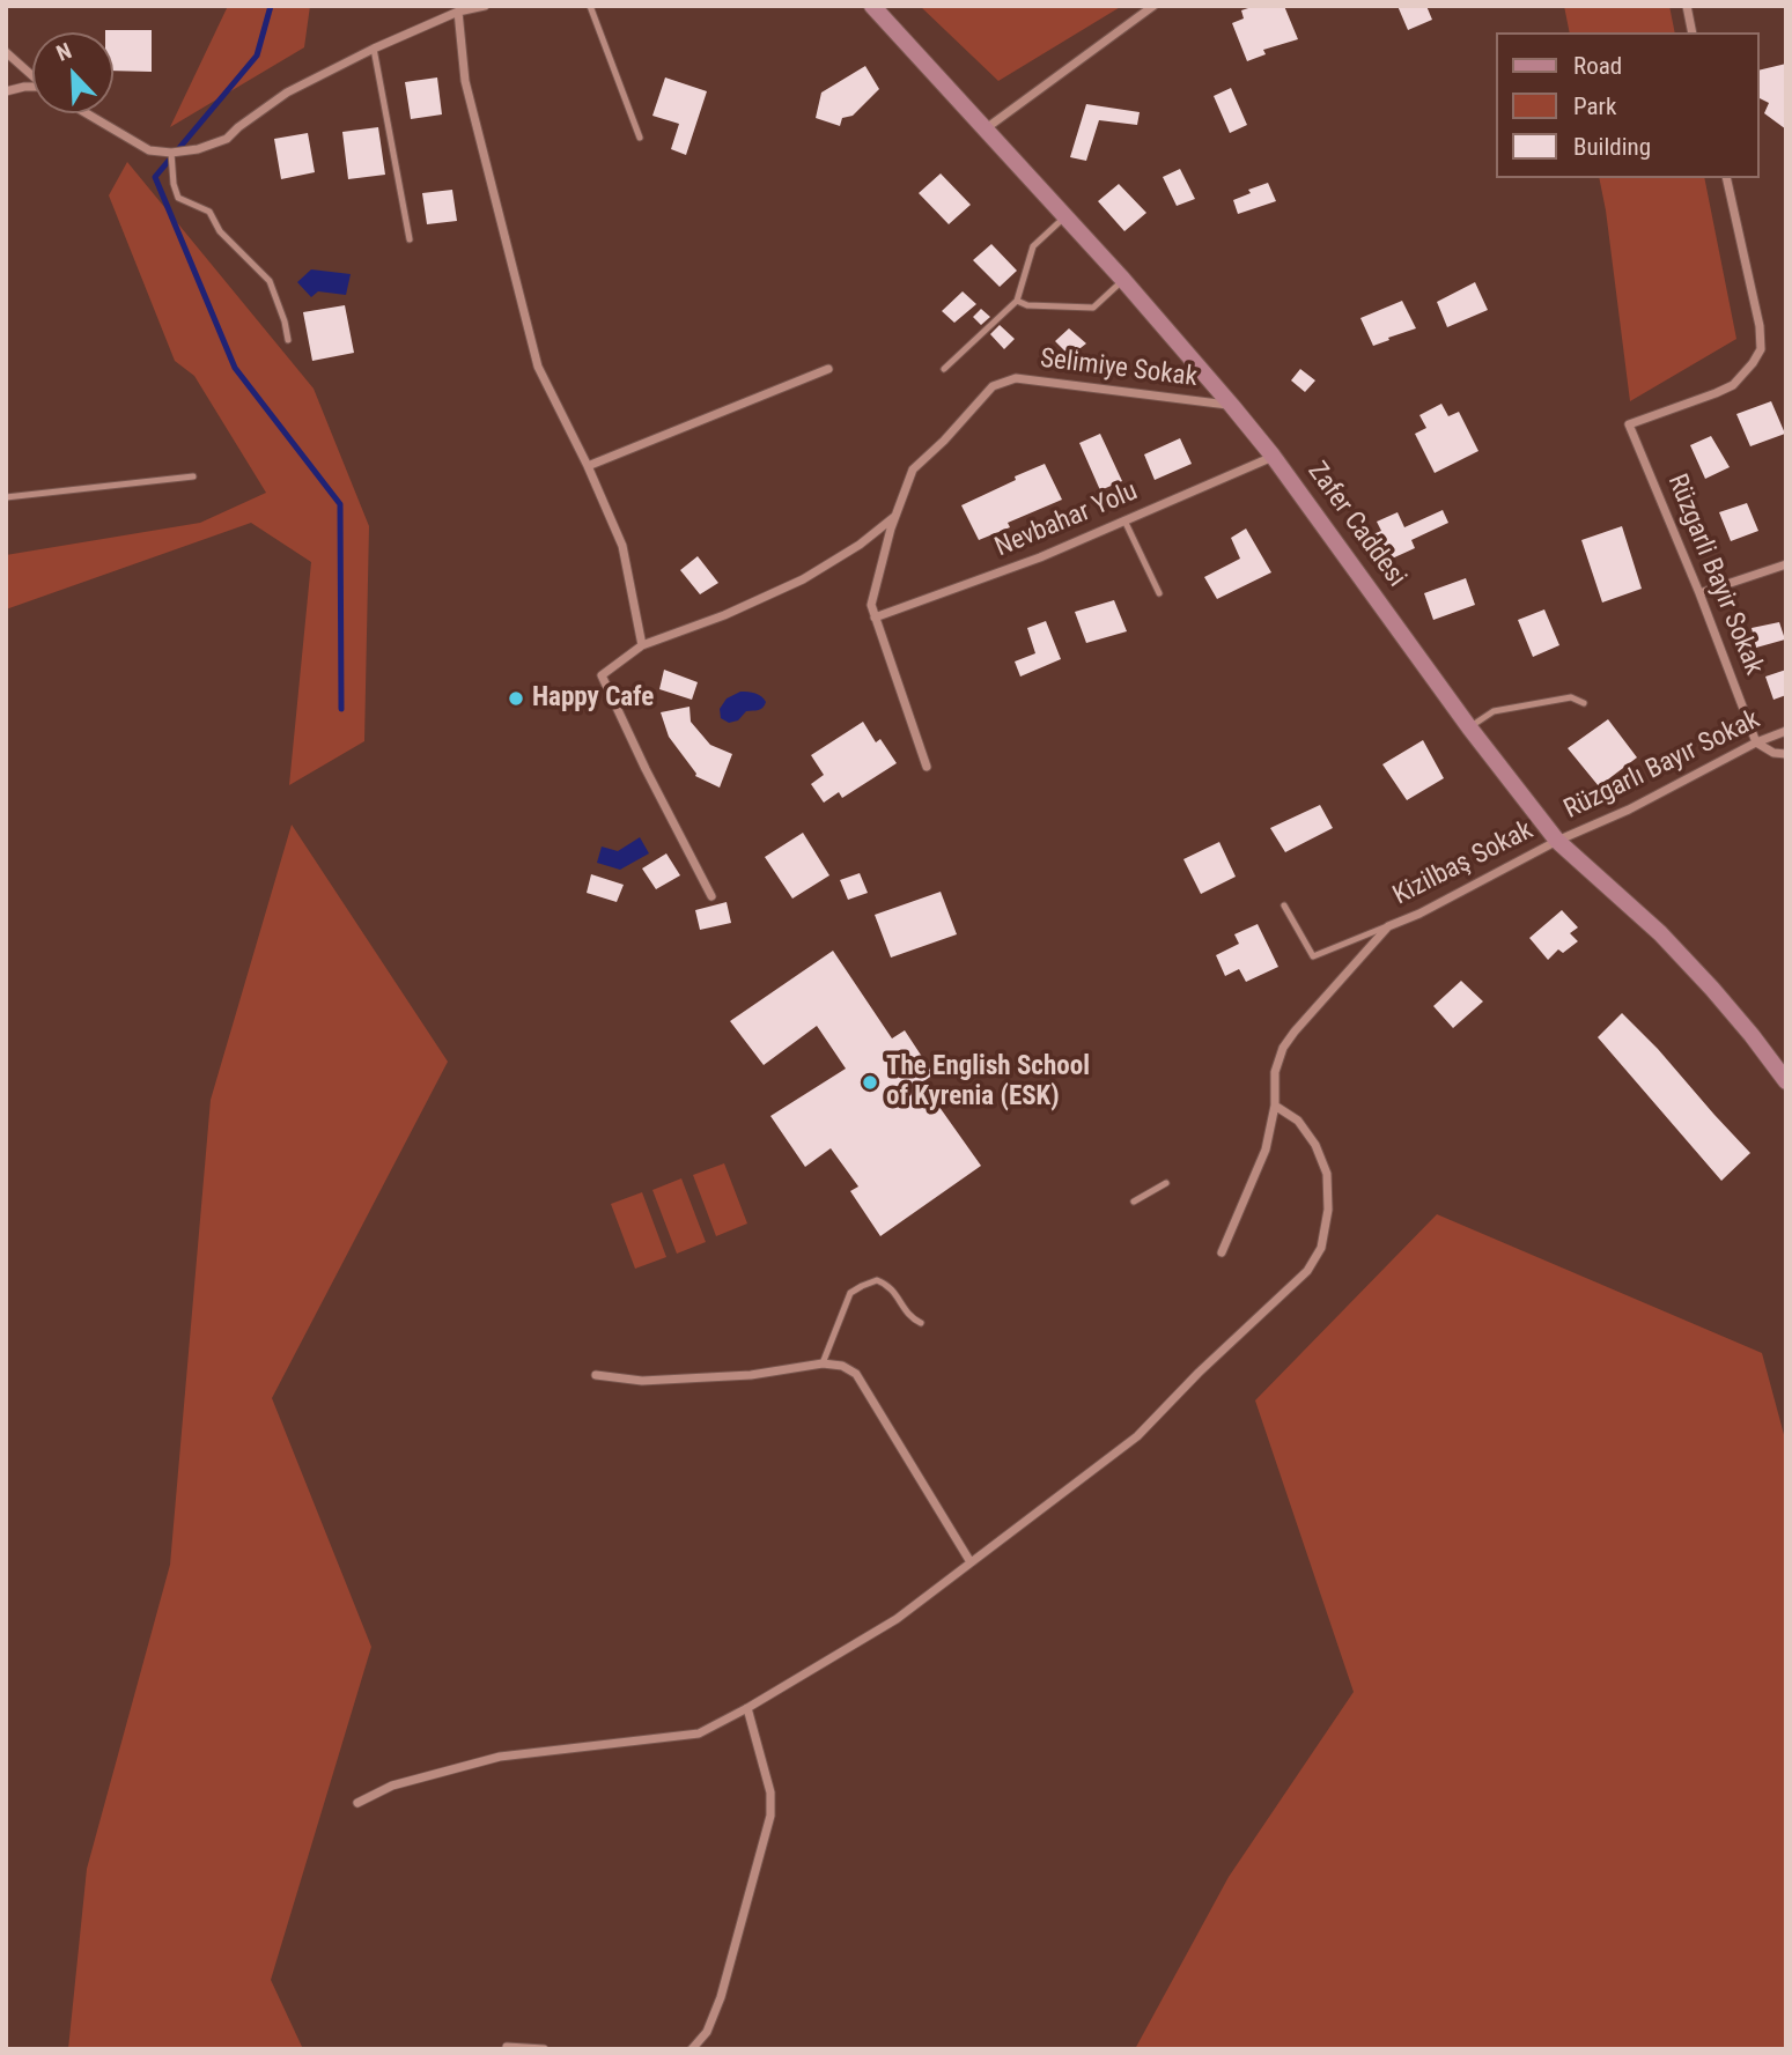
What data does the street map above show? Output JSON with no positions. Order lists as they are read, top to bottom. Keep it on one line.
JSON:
{"streets":{"street":["Selimiye Sokak","Nevbahar Yolu","Zafer Caddesi","Rüzgarli Bayir Sokak","Rüzgarlı Bayır Sokak","Kizilbaş Sokak"]},"crossings":[["Selimiye Sokak","Nevbahar Yolu"],["Selimiye Sokak","Zafer Caddesi"],["Nevbahar Yolu","Zafer Caddesi"],["Zafer Caddesi","Rüzgarlı Bayır Sokak"],["Zafer Caddesi","Kizilbaş Sokak"],["Rüzgarli Bayir Sokak","Rüzgarlı Bayır Sokak"],["Rüzgarlı Bayır Sokak","Kizilbaş Sokak"]],"places":["Happy Cafe","The English School of Kyrenia (ESK)"],"legend":["Road","Park","Building"],"north":"top left"}
